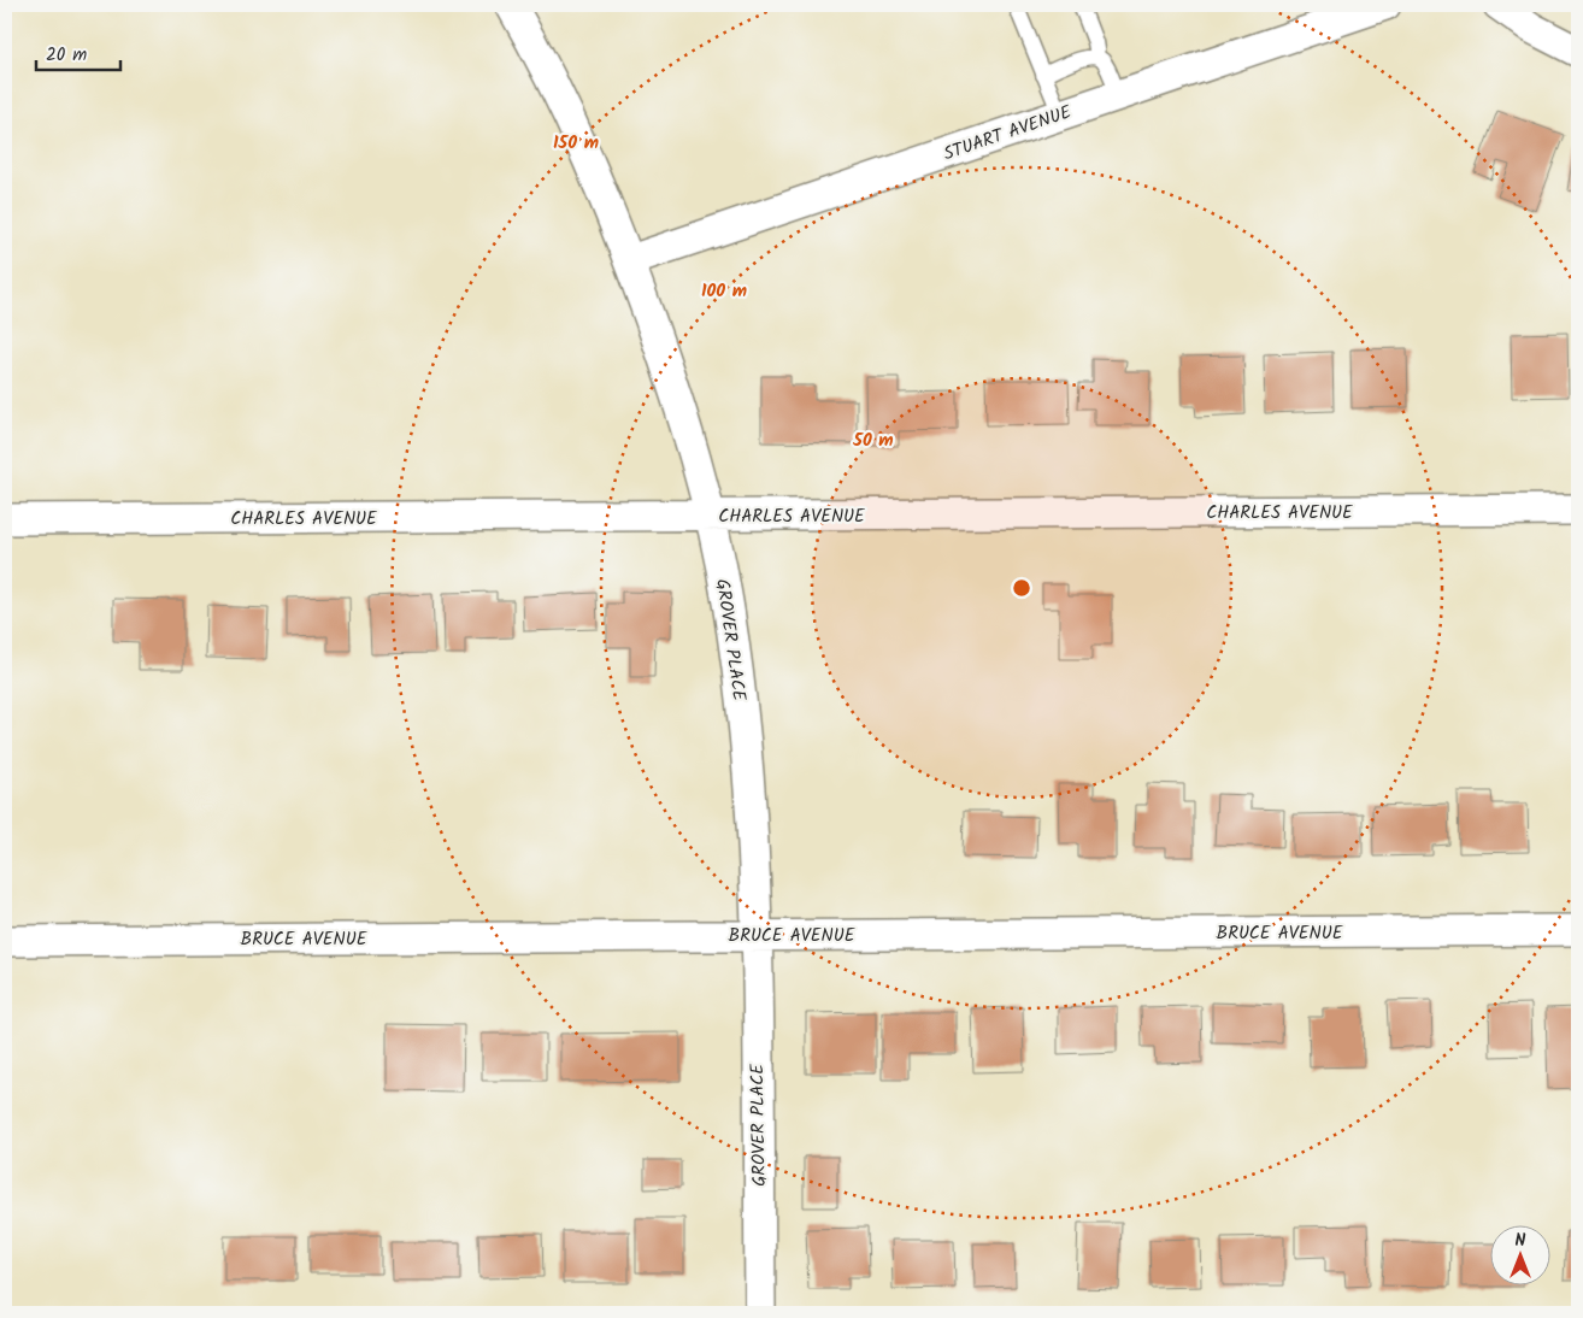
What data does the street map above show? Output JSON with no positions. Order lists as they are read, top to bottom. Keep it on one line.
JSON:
{"streets":{"street":["STUART AVENUE","CHARLES AVENUE","GROVER PLACE","BRUCE AVENUE"]},"crossings":[["STUART AVENUE","GROVER PLACE"],["CHARLES AVENUE","GROVER PLACE"],["GROVER PLACE","BRUCE AVENUE"]],"scale_bar":"20 m","north":"top","rings":["150 m","100 m","50 m"]}
